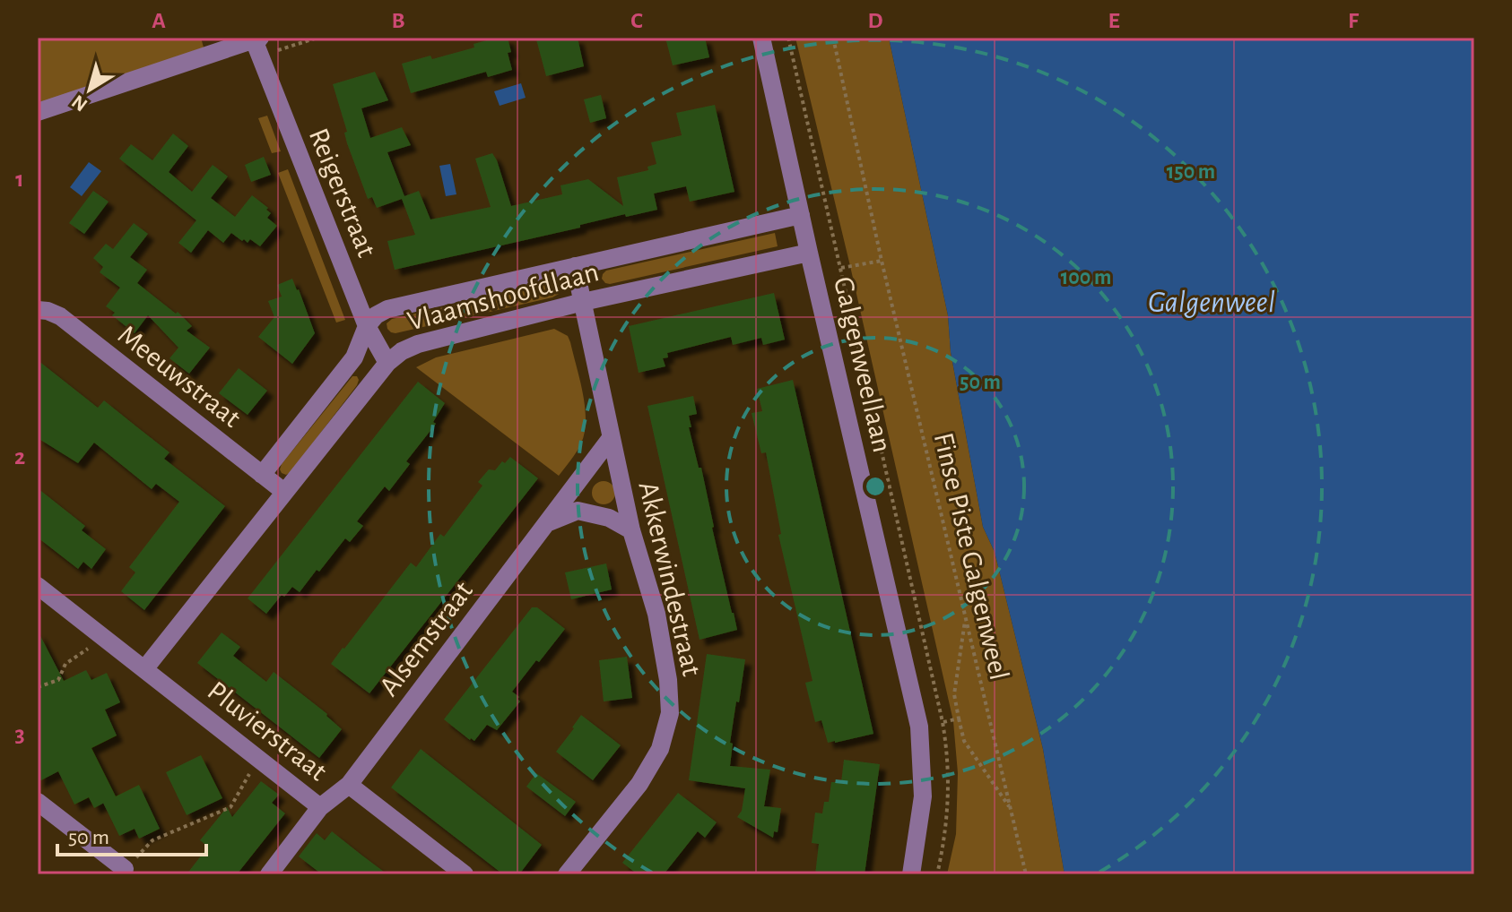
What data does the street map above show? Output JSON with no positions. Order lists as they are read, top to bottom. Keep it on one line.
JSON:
{"streets":{"street":["Reigerstraat","Vlaamshoofdlaan","Galgenweellaan","Meeuwstraat","Akkerwindestraat","Alsemstraat","Pluvierstraat"],"path":["Finse Piste Galgenweel"]},"crossings":[["Reigerstraat","Vlaamshoofdlaan"],["Vlaamshoofdlaan","Galgenweellaan"],["Vlaamshoofdlaan","Meeuwstraat"],["Vlaamshoofdlaan","Akkerwindestraat"],["Vlaamshoofdlaan","Pluvierstraat"],["Akkerwindestraat","Alsemstraat"],["Alsemstraat","Pluvierstraat"]],"water":["Galgenweel"],"scale_bar":"50 m","north":"bottom left","grid":{"columns":["A","B","C","D","E","F"],"rows":["1","2","3"]},"rings":["150 m","100 m","50 m"]}
